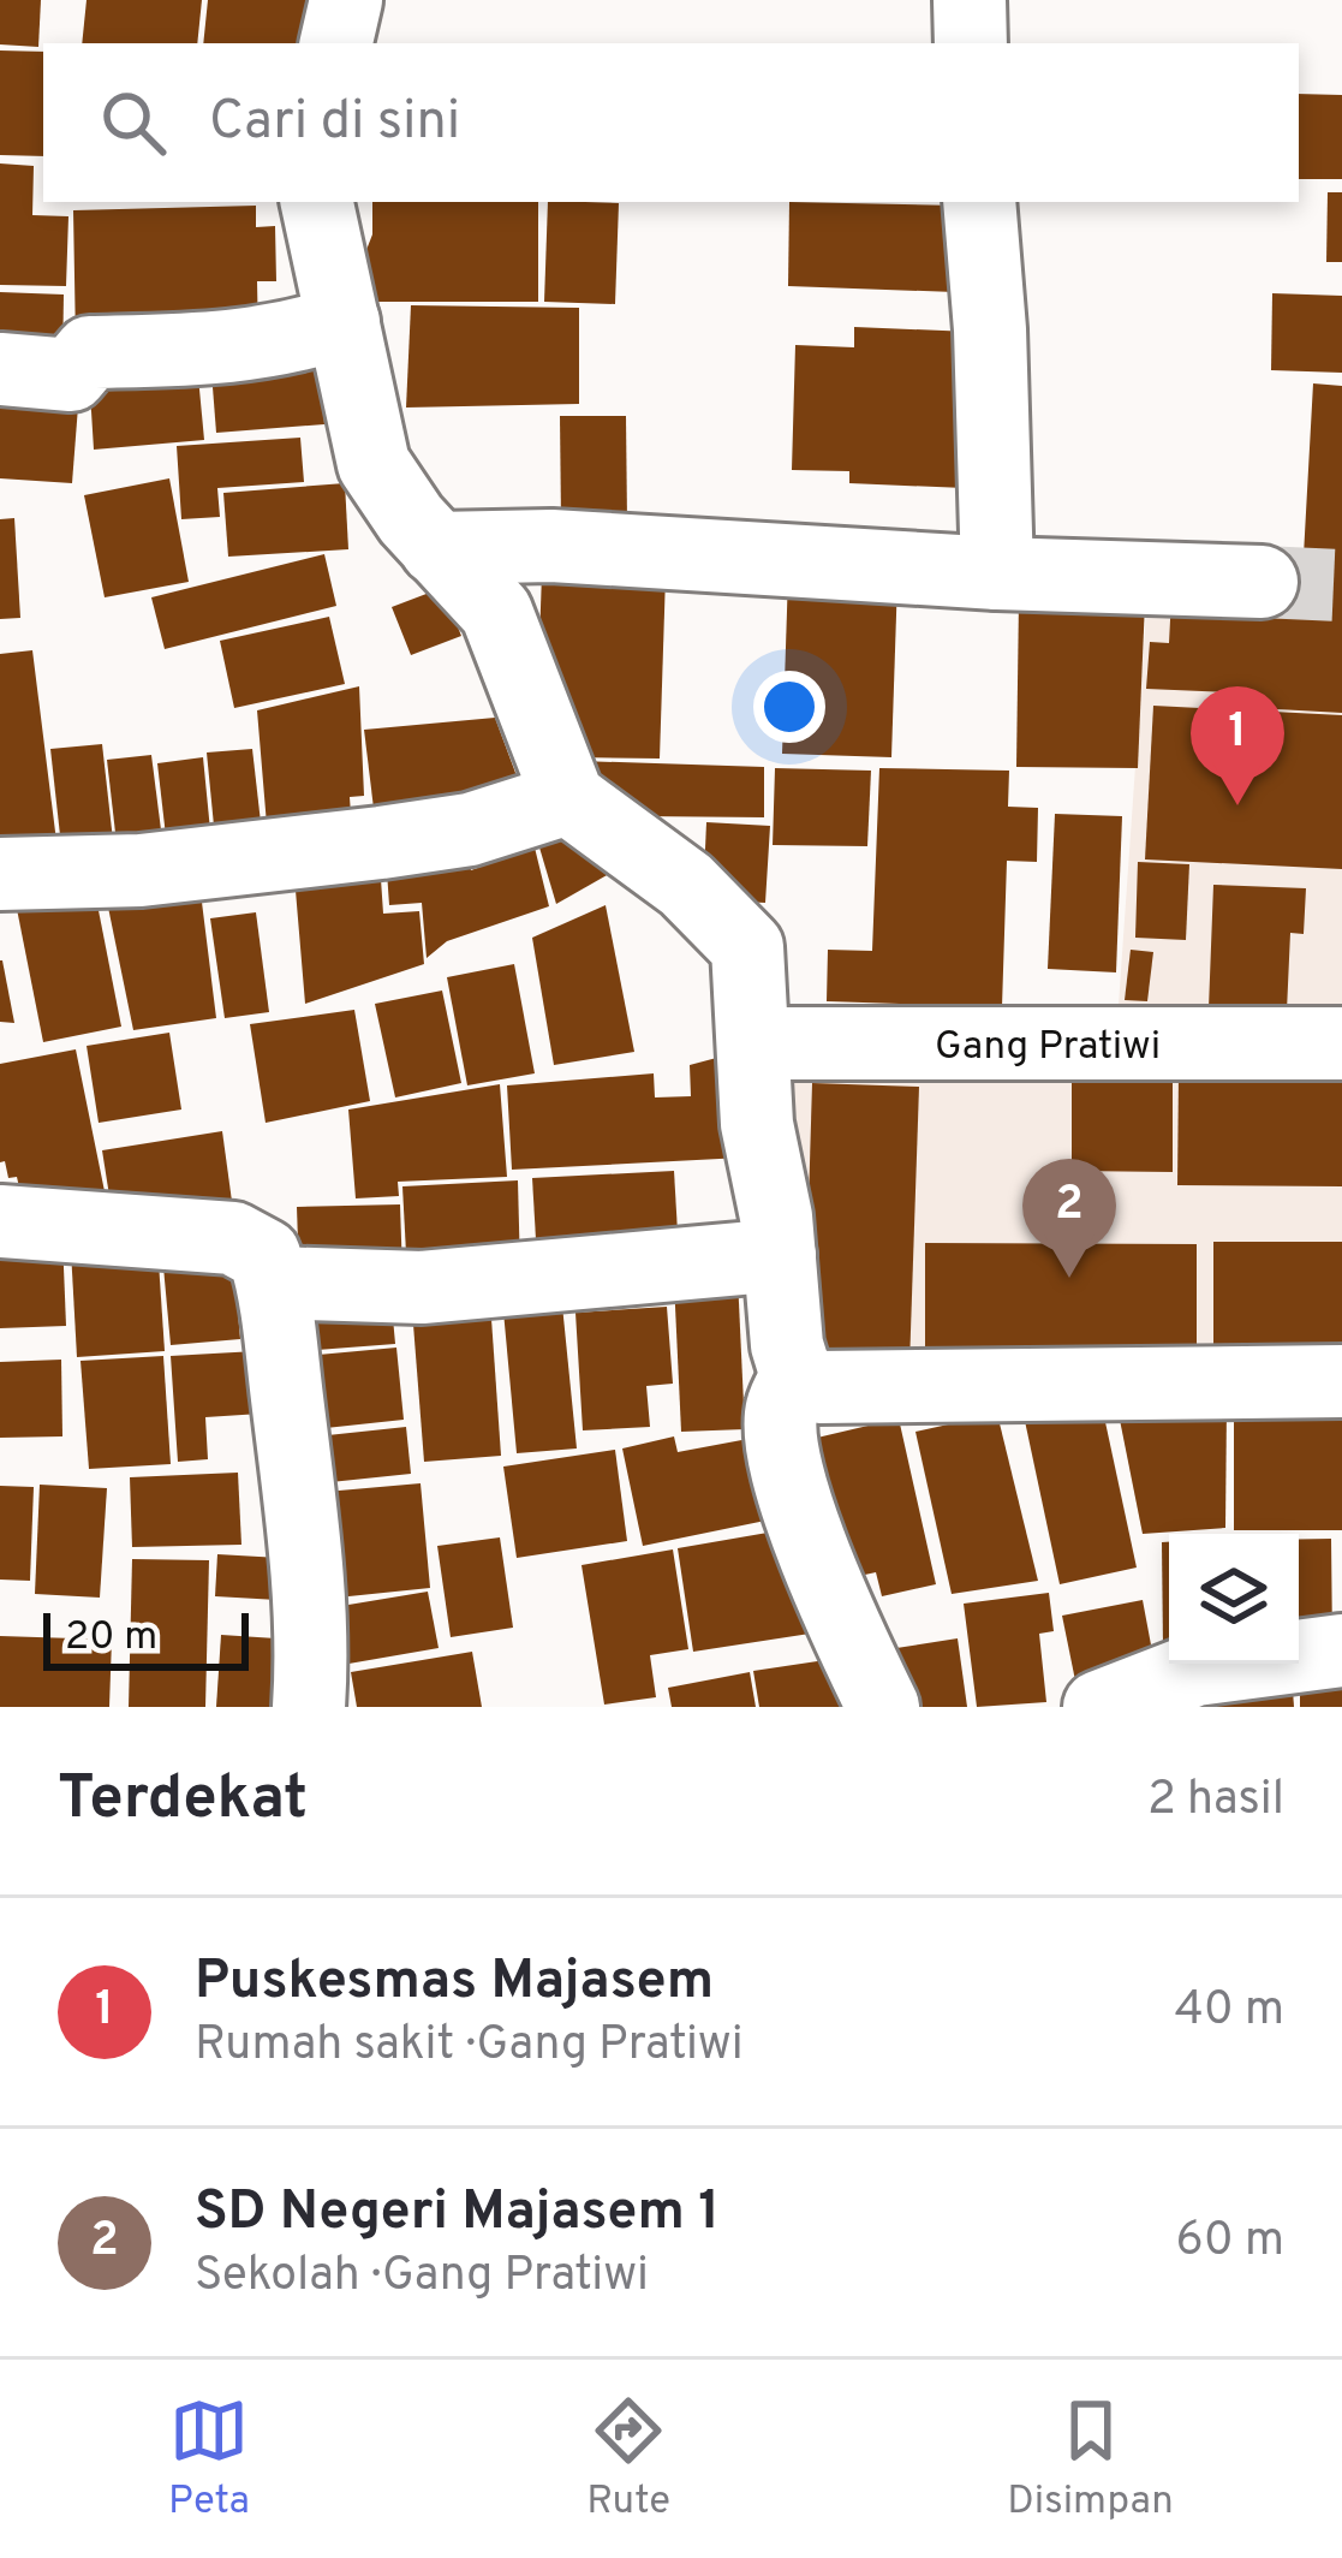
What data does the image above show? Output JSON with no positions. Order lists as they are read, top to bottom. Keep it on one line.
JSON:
{"streets":{"street":["Gang Pratiwi"]},"scale_bar":"20 m","page":{"search":"Cari di sini","pins":["1","2"],"scale":"20 m","heading":["Terdekat","2 hasil"],"list":[{"mark":"1","name":"Puskesmas Majasem","note":"Rumah sakit · Gang Pratiwi","value":"40 m"},{"mark":"2","name":"SD Negeri Majasem 1","note":"Sekolah · Gang Pratiwi","value":"60 m"}],"nav":["Peta","Rute","Disimpan"]}}
